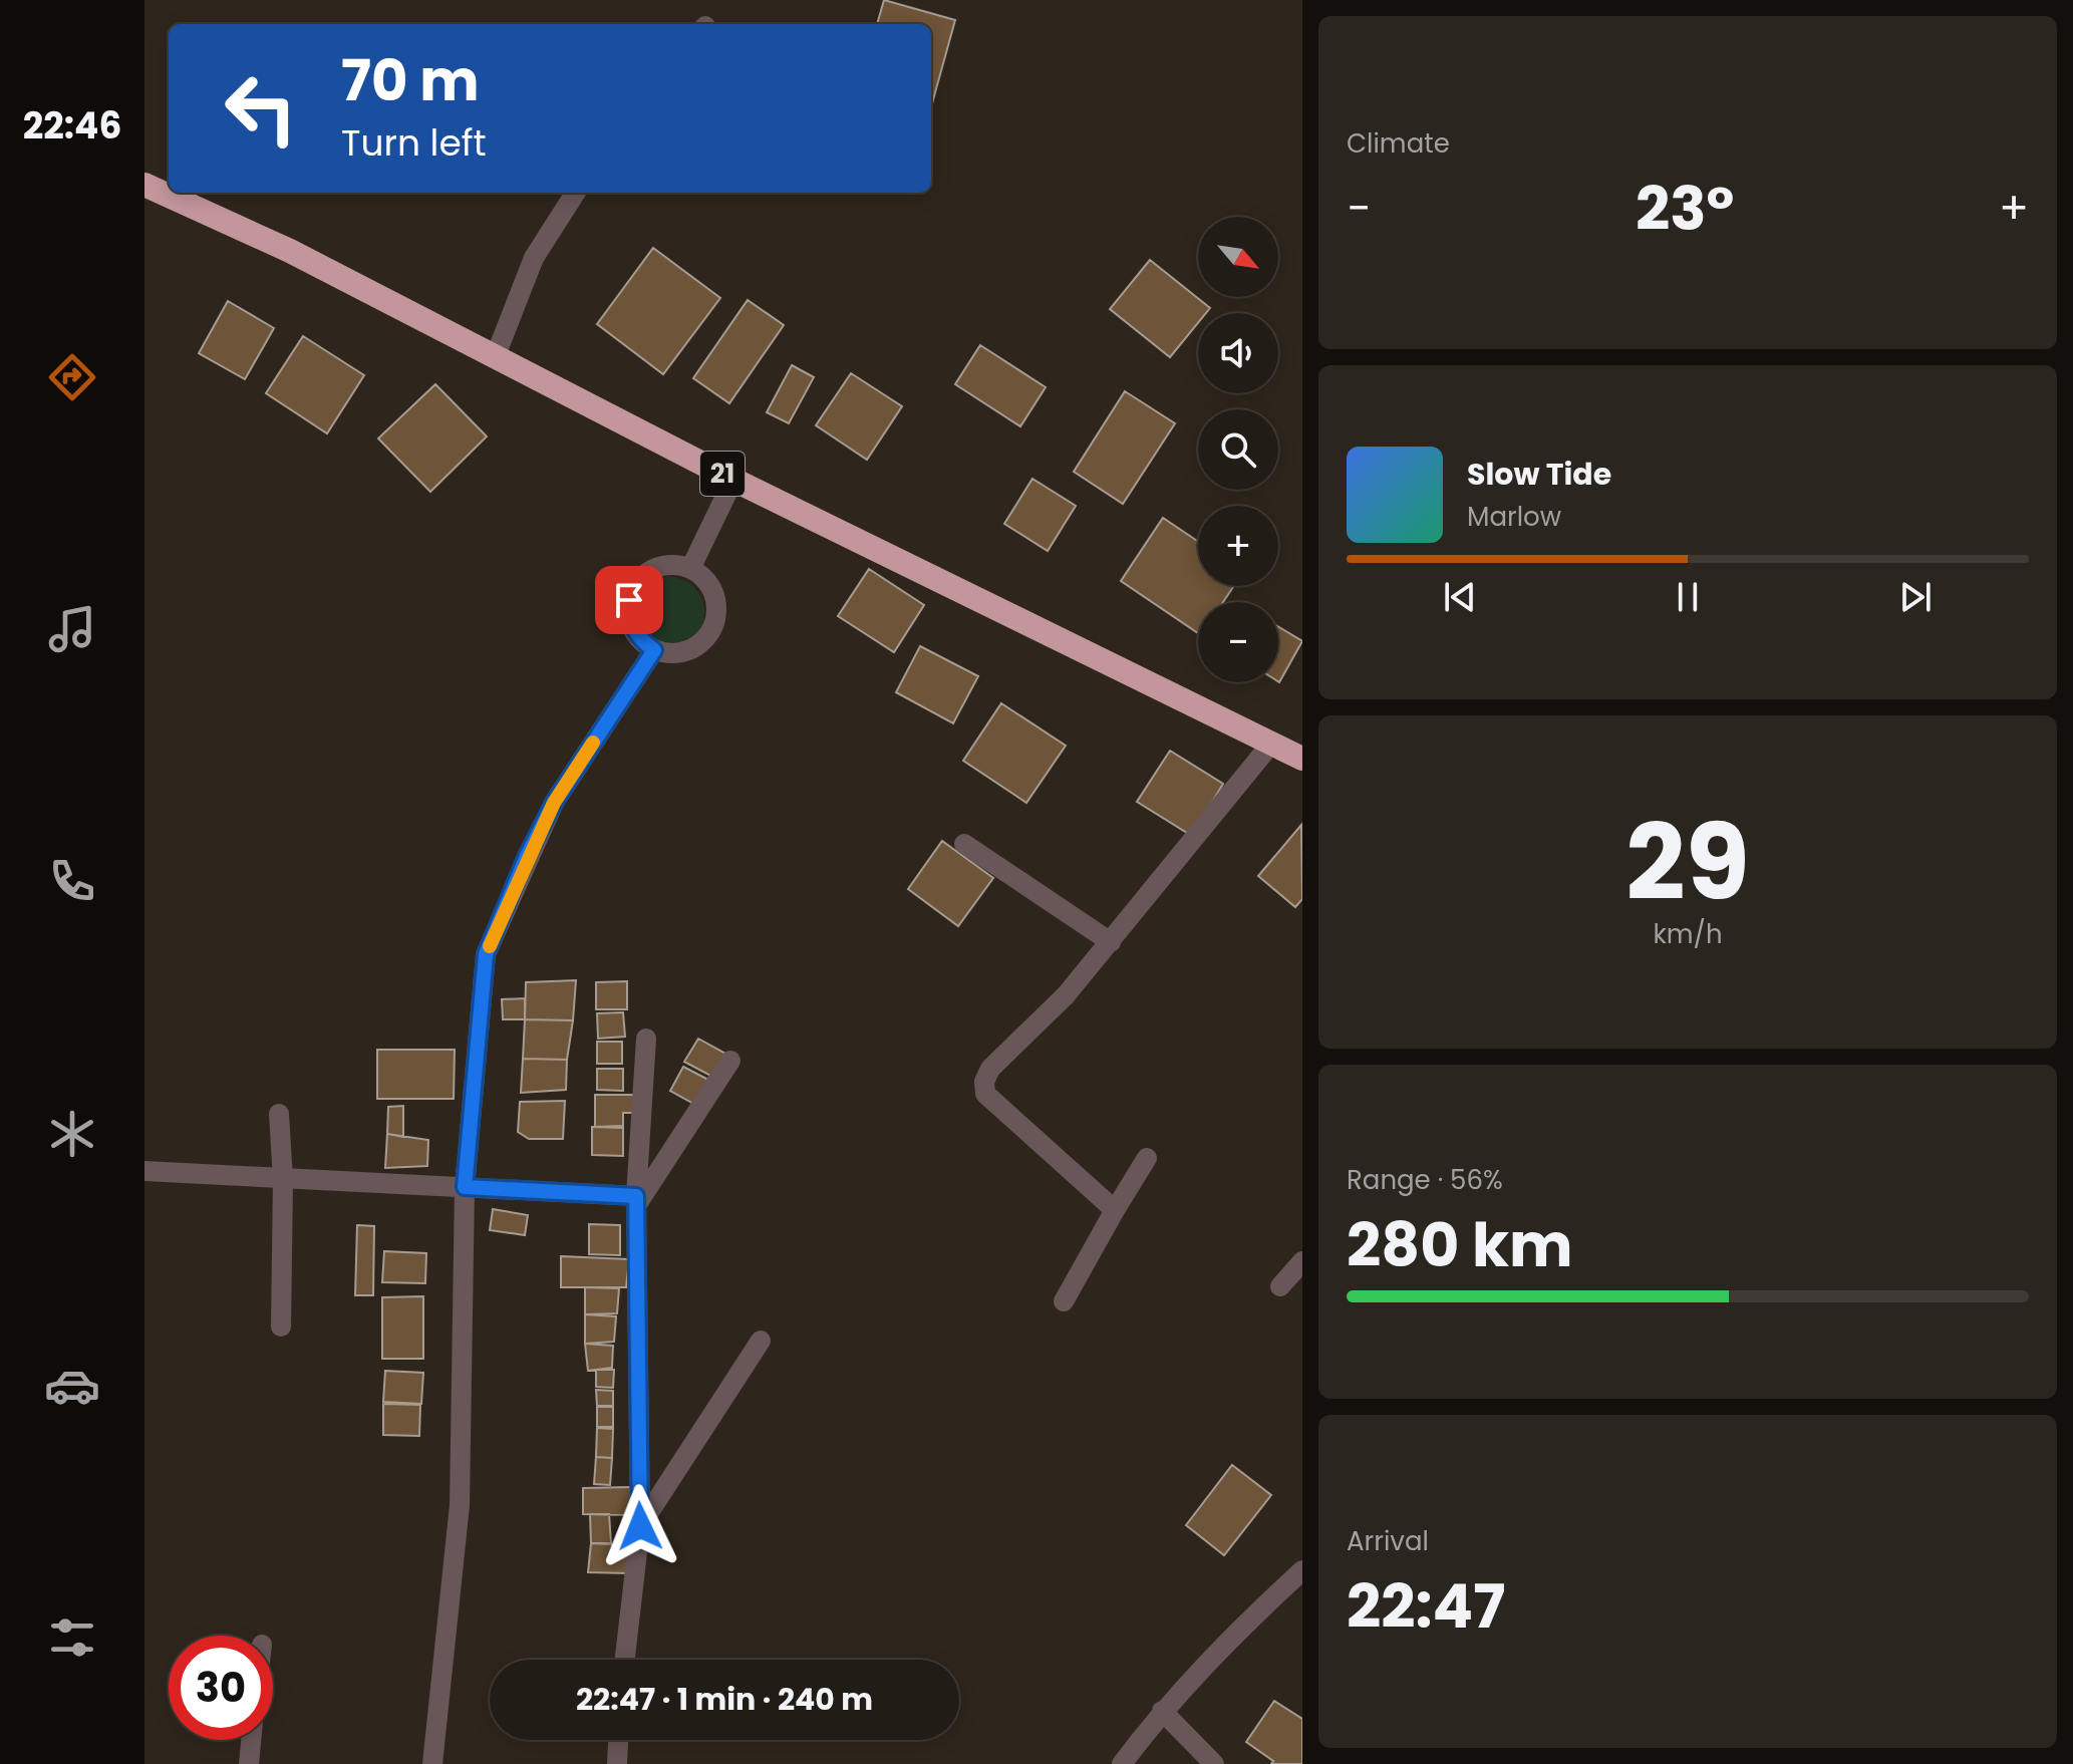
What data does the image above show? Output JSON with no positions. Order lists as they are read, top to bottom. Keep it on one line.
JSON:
{"streets":{"highway":["21"]},"north":"bottom right","page":{"tabs":"22:46","tile":["Climate",["29","km/h"],["Range · 56%","280 km"],["Arrival","22:47"]],"turn":["70 m","Turn left"],"heat":["−","23°","+"],"map_buttons":["+","−"],"song":["Slow Tide","Marlow"],"limit":"30","trip":"22:47 · 1 min · 240 m"}}
